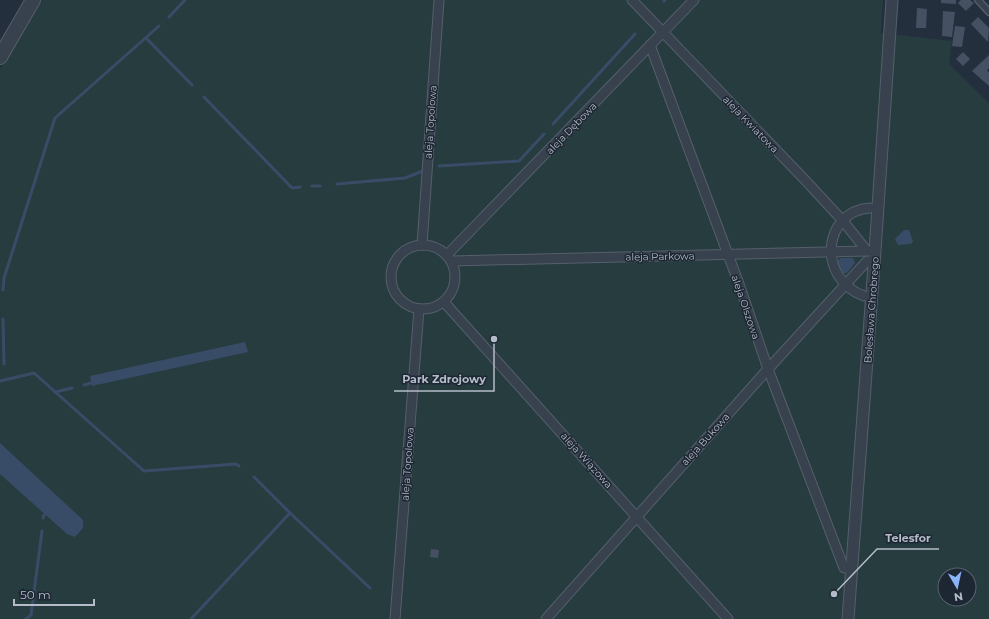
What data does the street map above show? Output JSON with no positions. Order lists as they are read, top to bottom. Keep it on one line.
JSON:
{"streets":{"street":["aleja Topolowa","aleja Kwiatowa","aleja Dębowa","aleja Parkowa","aleja Olszowa","Bolesława Chrobrego","aleja Bukowa","aleja Wiązowa"]},"crossings":[["aleja Topolowa","aleja Dębowa"],["aleja Topolowa","aleja Parkowa"],["aleja Topolowa","aleja Wiązowa"],["aleja Kwiatowa","aleja Dębowa"],["aleja Kwiatowa","aleja Parkowa"],["aleja Dębowa","aleja Parkowa"],["aleja Dębowa","aleja Olszowa"],["aleja Dębowa","aleja Wiązowa"],["aleja Parkowa","aleja Olszowa"],["aleja Parkowa","aleja Wiązowa"],["aleja Olszowa","aleja Bukowa"],["aleja Bukowa","aleja Wiązowa"]],"places":["Park Zdrojowy","Telesfor"],"scale_bar":"50 m","north":"bottom"}
